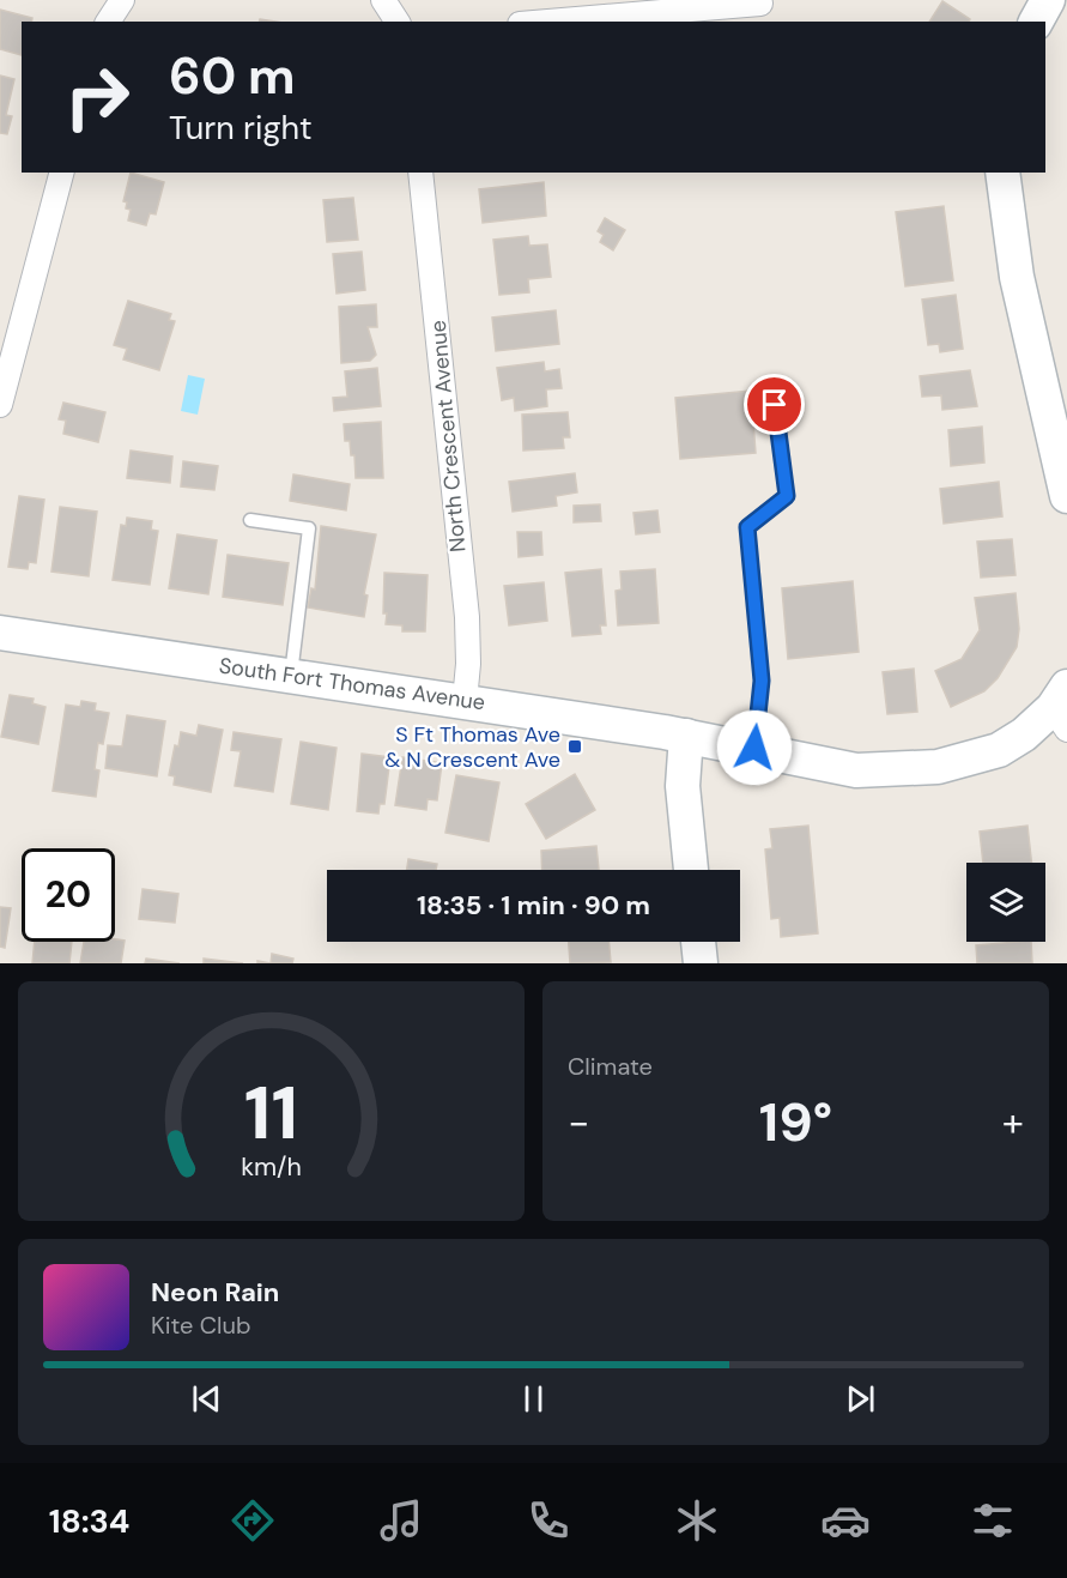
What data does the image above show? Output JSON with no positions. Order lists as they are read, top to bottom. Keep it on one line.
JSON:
{"streets":{"main road":["South Fort Thomas Avenue"],"street":["North Crescent Avenue"]},"crossings":[["North Crescent Avenue","South Fort Thomas Avenue"]],"places":{"transit":["S Ft Thomas Ave & N Crescent Ave"]},"page":{"turn":["60 m","Turn right"],"limit":"20","trip":"18:35 · 1 min · 90 m","tile":"Climate","heat":["−","19°","+"],"song":["Neon Rain","Kite Club"],"tabs":"18:34","gauge":["11","km/h"]}}
